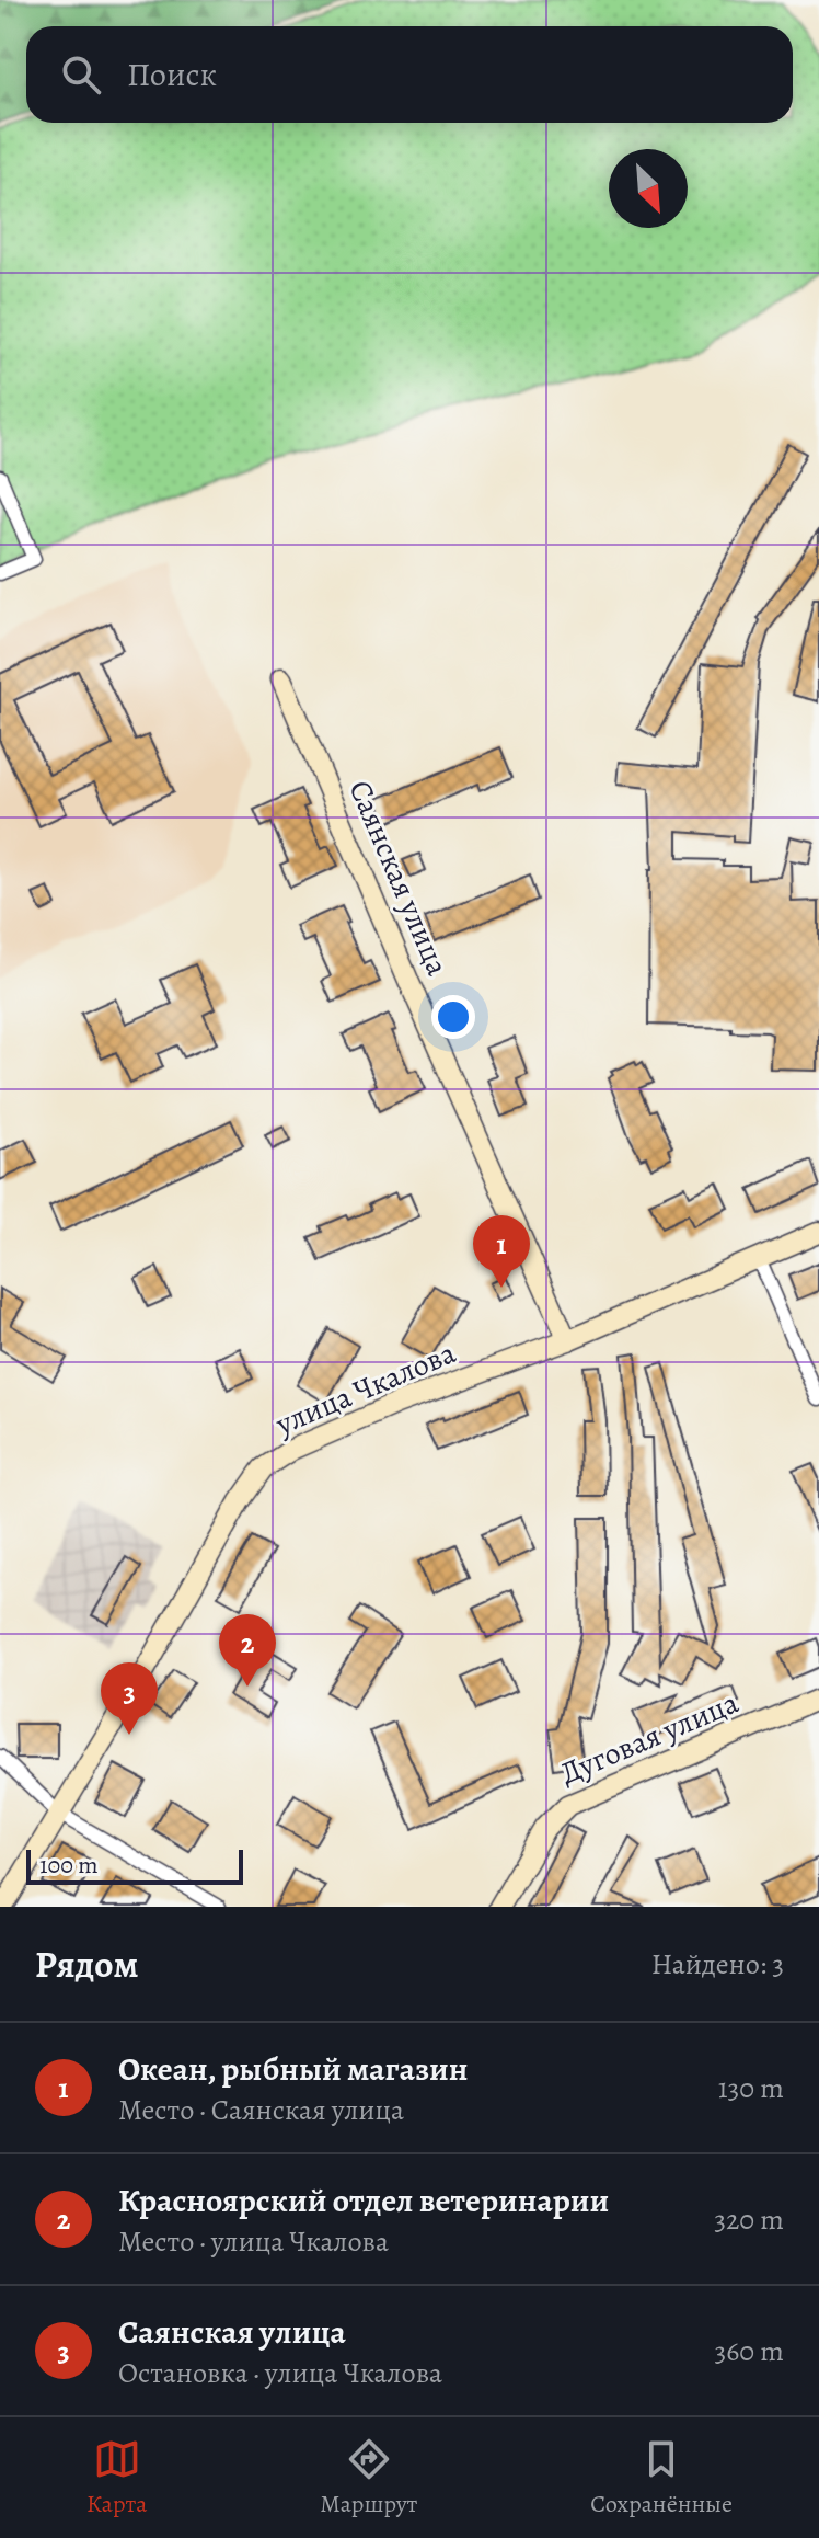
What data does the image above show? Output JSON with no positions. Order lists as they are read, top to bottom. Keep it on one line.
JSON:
{"streets":{"main road":["Саянская улица","улица Чкалова","Дуговая улица"]},"crossings":[["Саянская улица","улица Чкалова"]],"scale_bar":"100 m","north":"bottom right","page":{"search":"Поиск","pins":["1","2","3"],"scale":"100 m","heading":["Рядом","Найдено: 3"],"list":[{"mark":"1","name":"Океан, рыбный магазин","note":"Место · Саянская улица","value":"130 m"},{"mark":"2","name":"Красноярский отдел ветеринарии","note":"Место · улица Чкалова","value":"320 m"},{"mark":"3","name":"Саянская улица","note":"Остановка · улица Чкалова","value":"360 m"}],"nav":["Карта","Маршрут","Сохранённые"]}}
